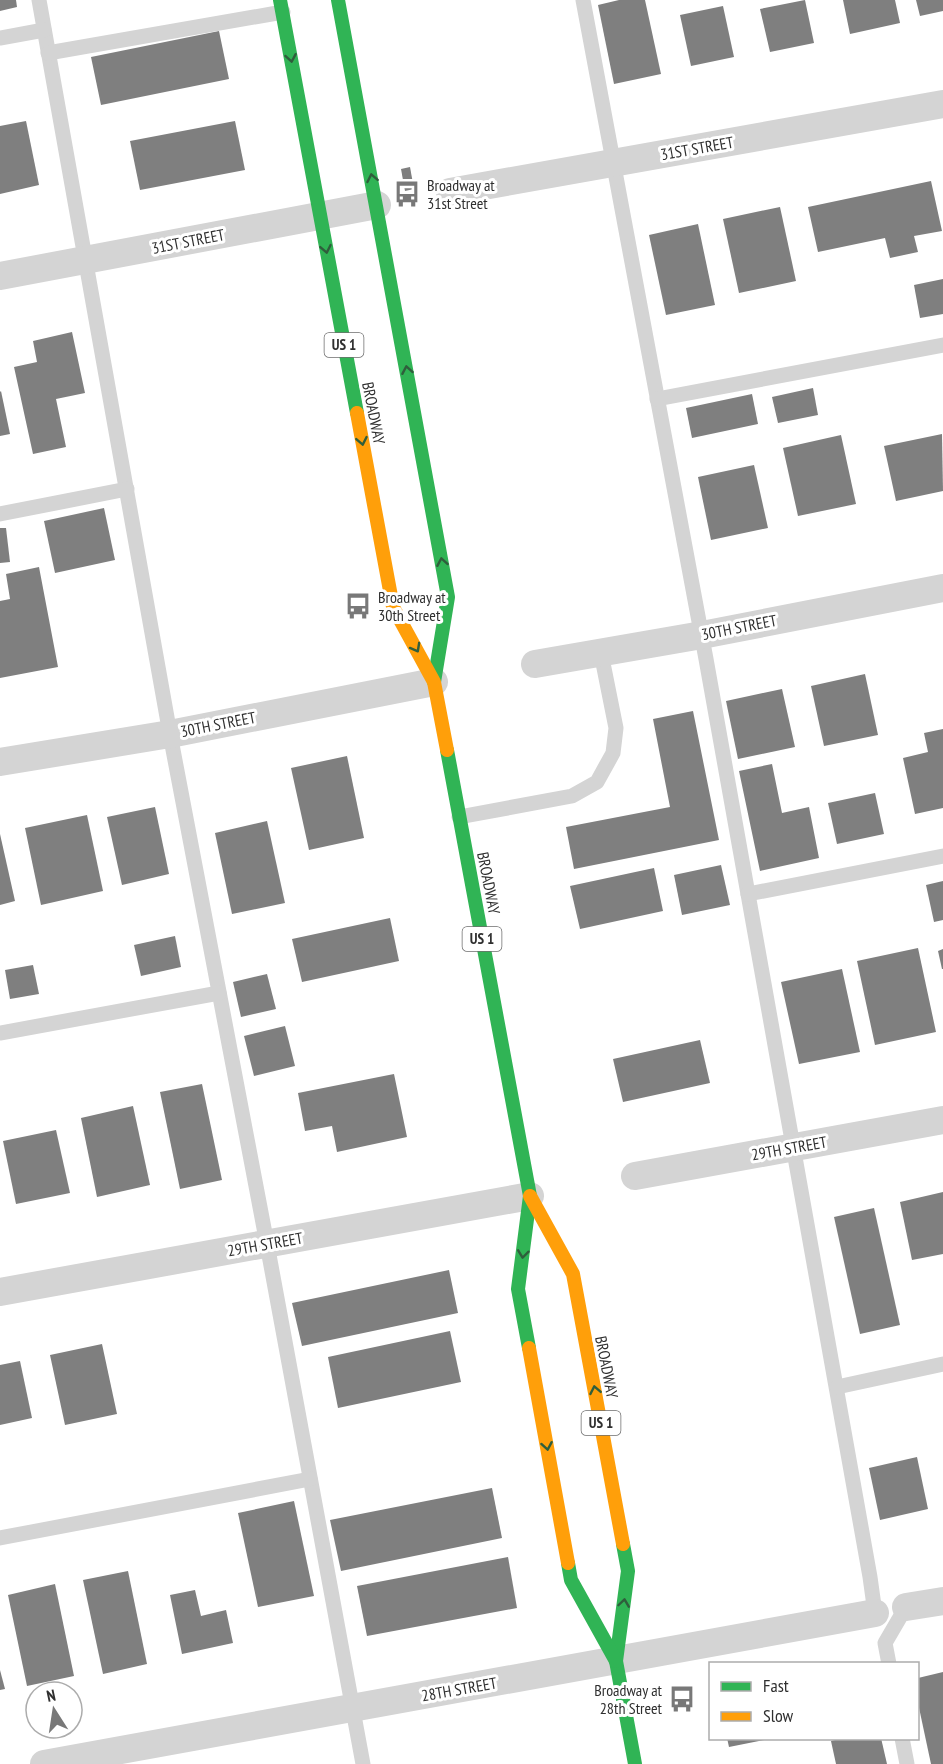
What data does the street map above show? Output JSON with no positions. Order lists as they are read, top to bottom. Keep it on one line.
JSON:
{"streets":{"main road":["US 1","BROADWAY"],"street":["31ST STREET","30TH STREET","29TH STREET","28TH STREET"]},"crossings":[["31ST STREET","BROADWAY"],["BROADWAY","30TH STREET"],["BROADWAY","29TH STREET"],["BROADWAY","28TH STREET"]],"places":{"bus stop":["Broadway at 31st Street","Broadway at 30th Street","Broadway at 28th Street"]},"legend":["Fast","Slow"],"north":"top"}
